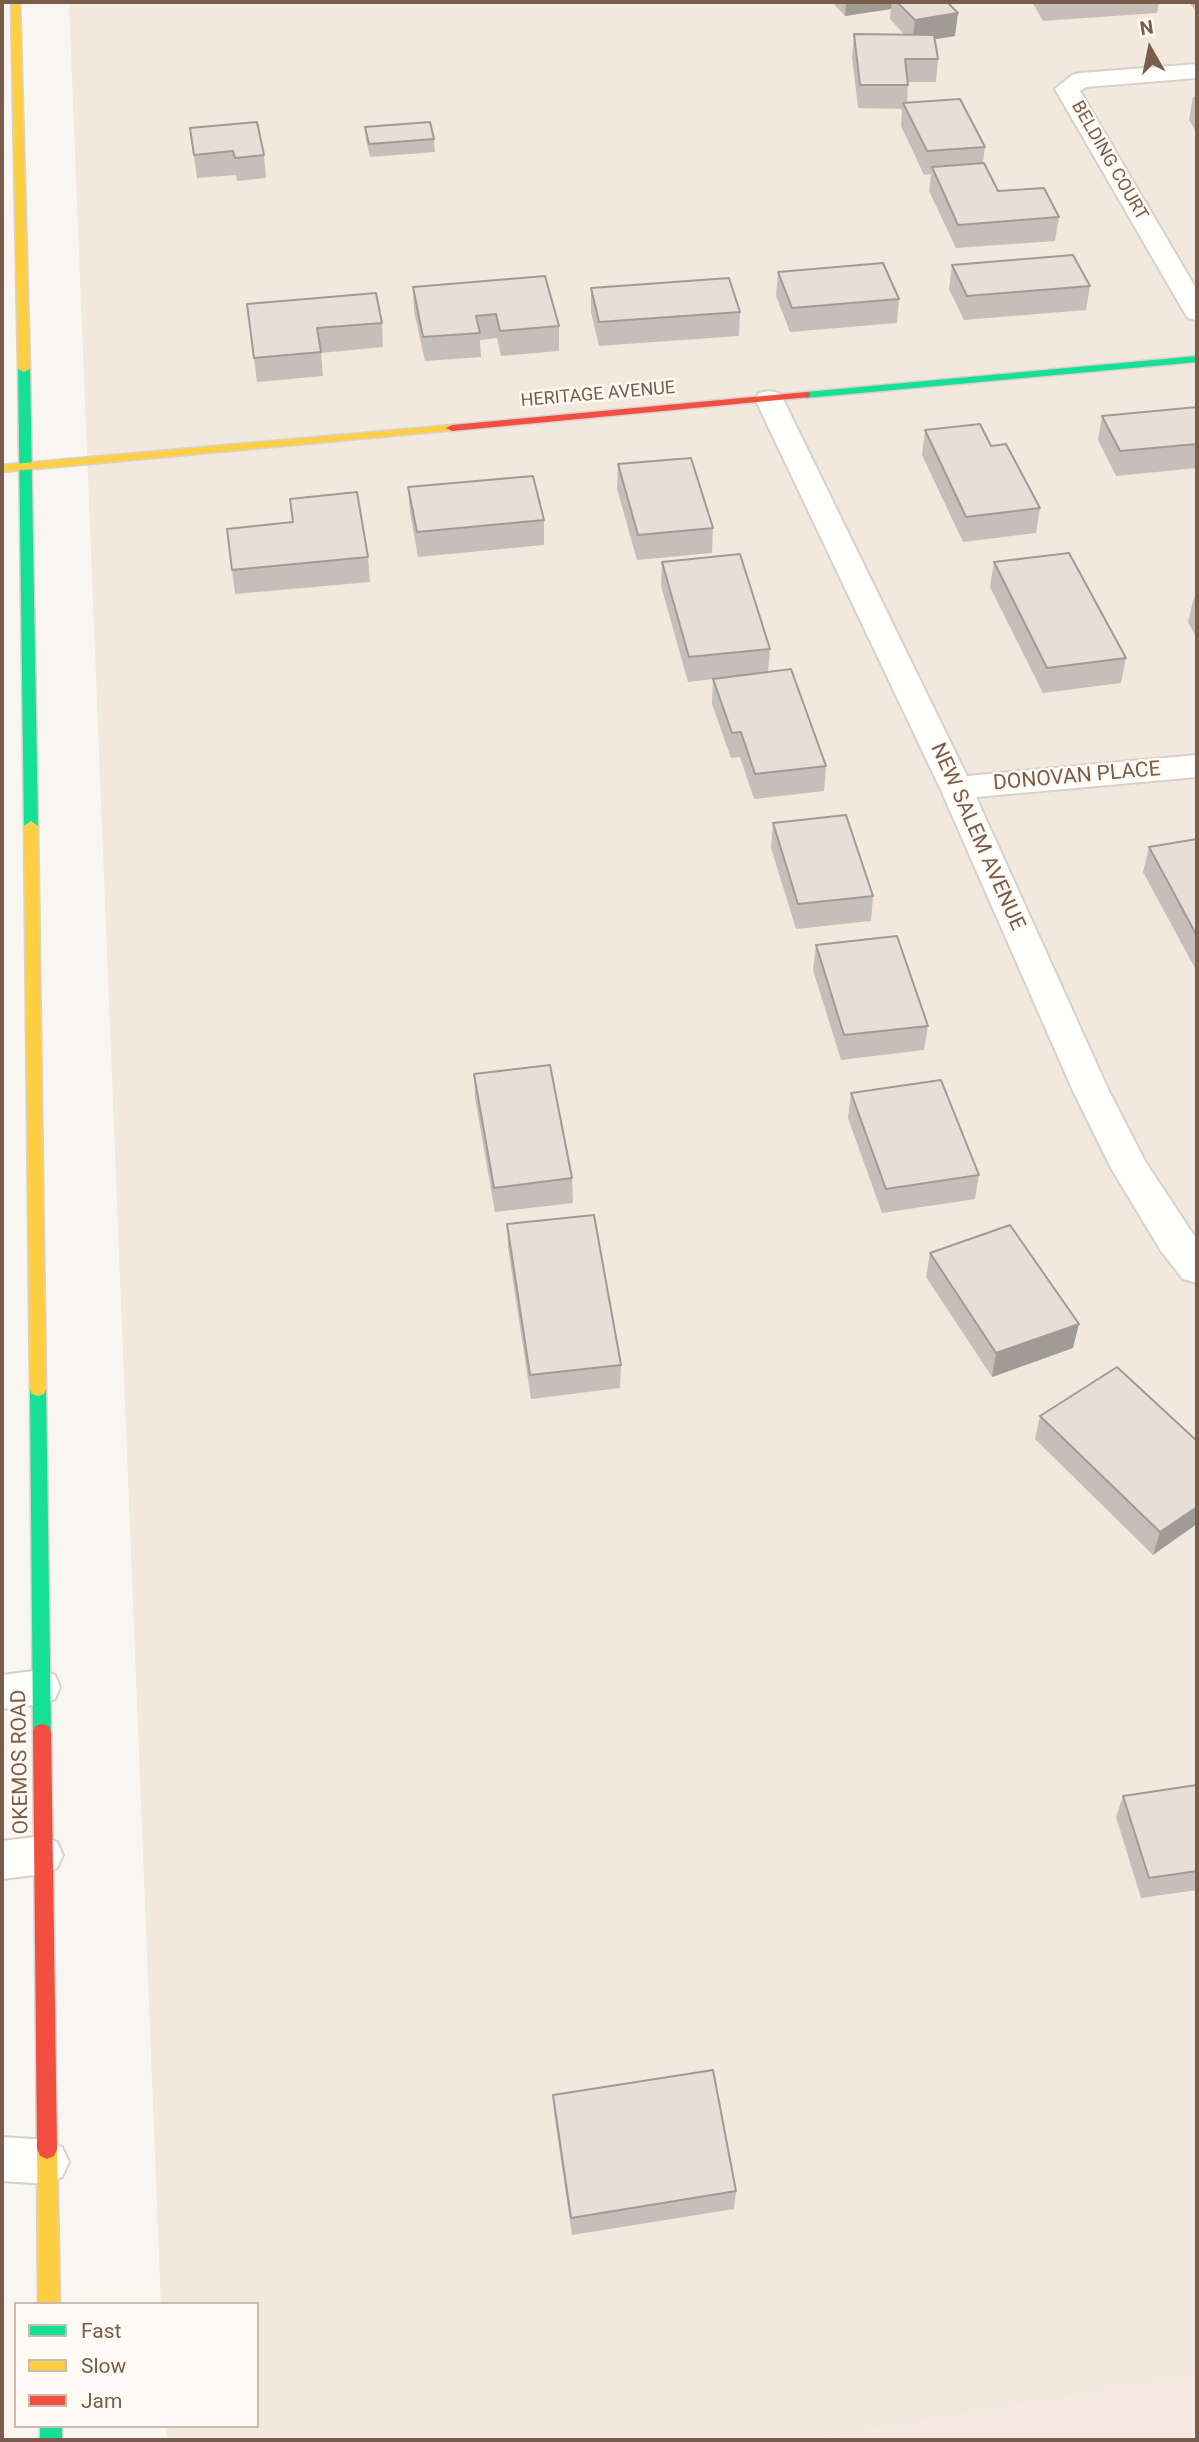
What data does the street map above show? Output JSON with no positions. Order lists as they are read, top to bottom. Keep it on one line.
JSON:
{"streets":{"main road":["HERITAGE AVENUE","OKEMOS ROAD"],"street":["BELDING COURT","DONOVAN PLACE","NEW SALEM AVENUE"]},"crossings":[["HERITAGE AVENUE","NEW SALEM AVENUE"],["HERITAGE AVENUE","OKEMOS ROAD"],["DONOVAN PLACE","NEW SALEM AVENUE"]],"legend":["Fast","Slow","Jam"],"north":"top"}
